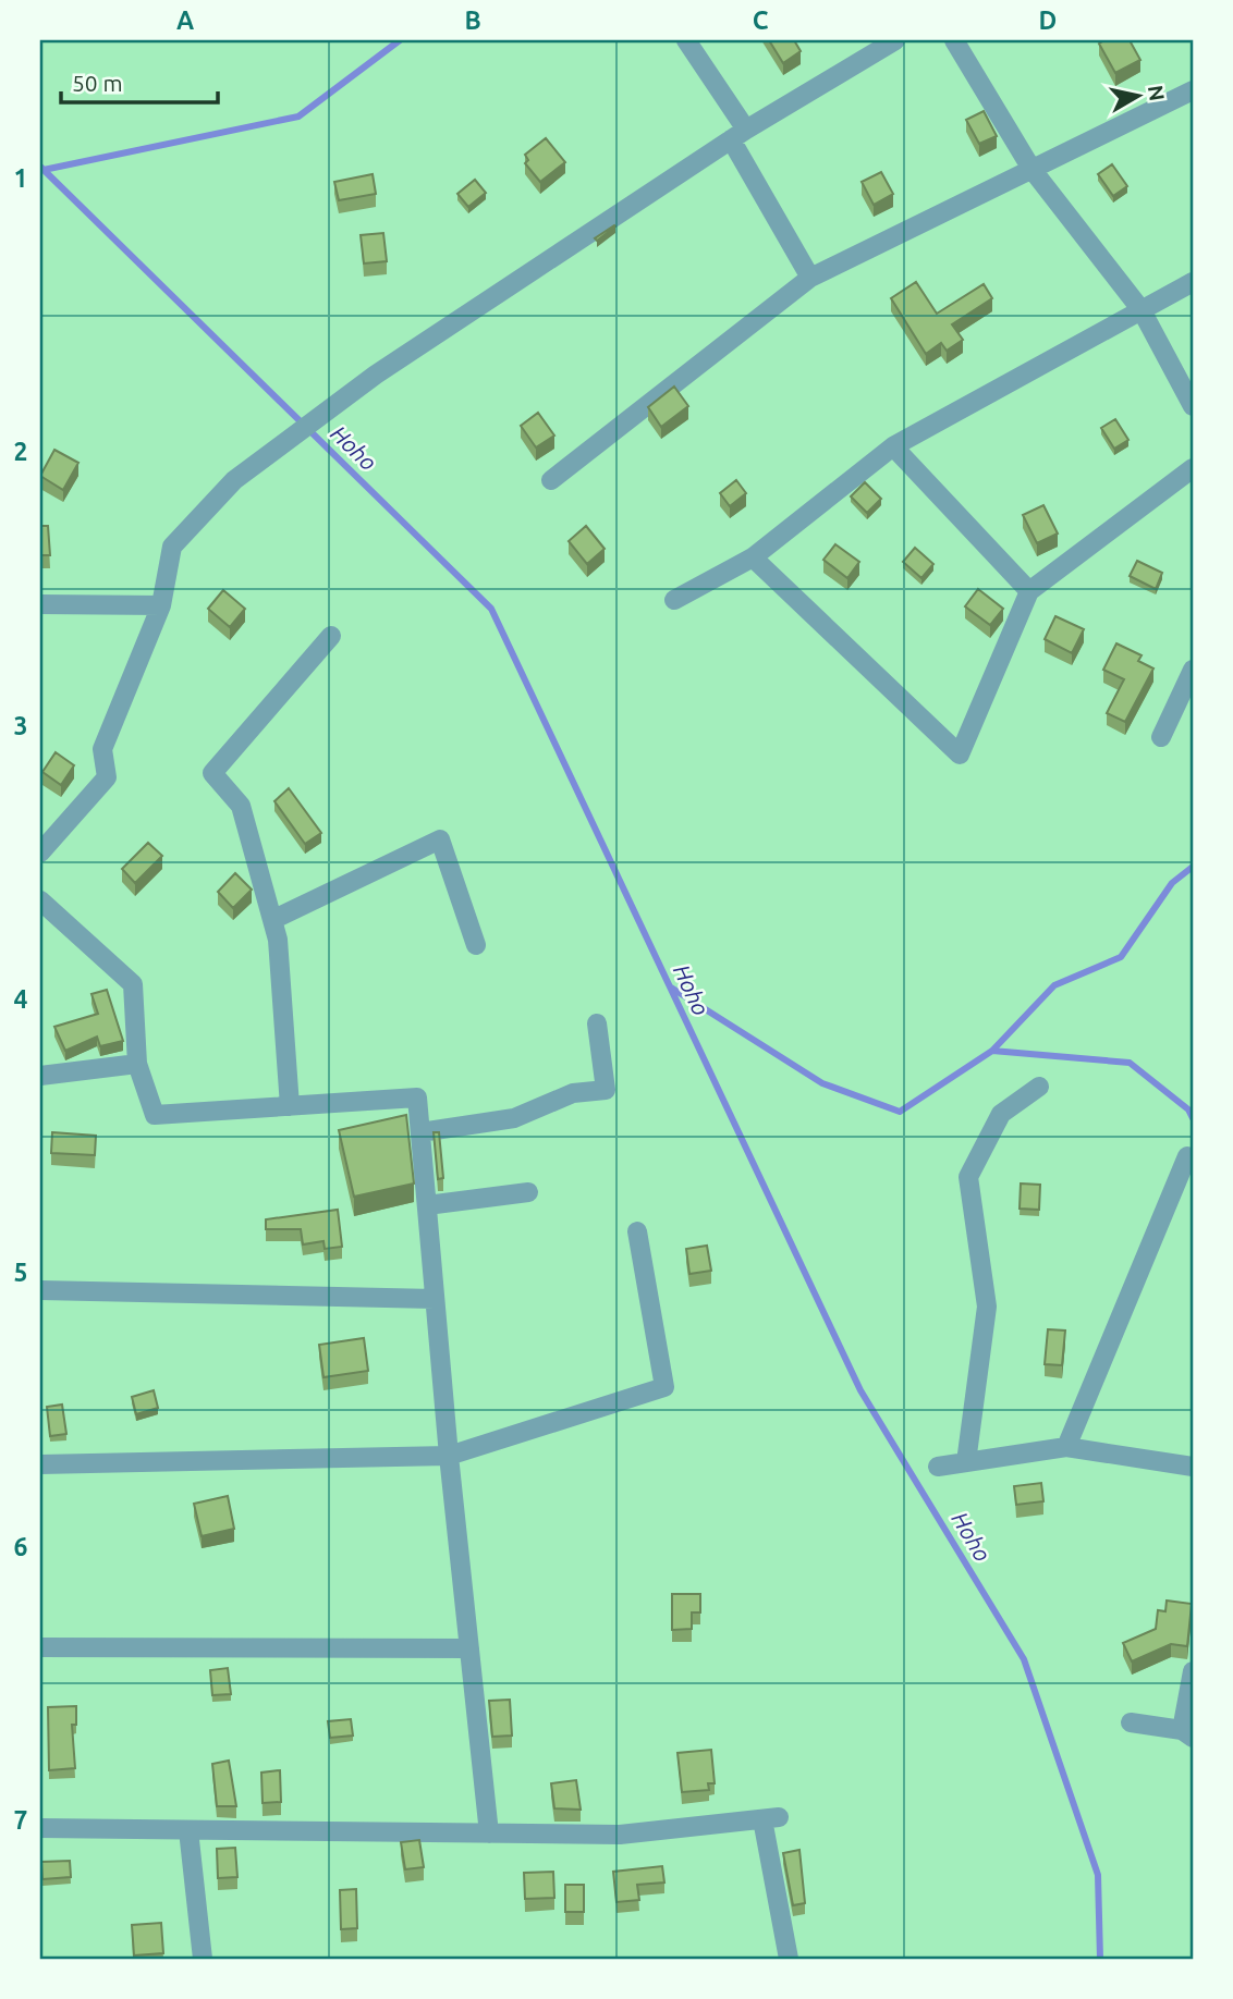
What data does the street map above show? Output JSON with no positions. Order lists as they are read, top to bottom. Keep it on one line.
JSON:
{"water":["Hoho"],"scale_bar":"50 m","north":"right","grid":{"columns":["A","B","C","D"],"rows":["1","2","3","4","5","6","7"]}}
